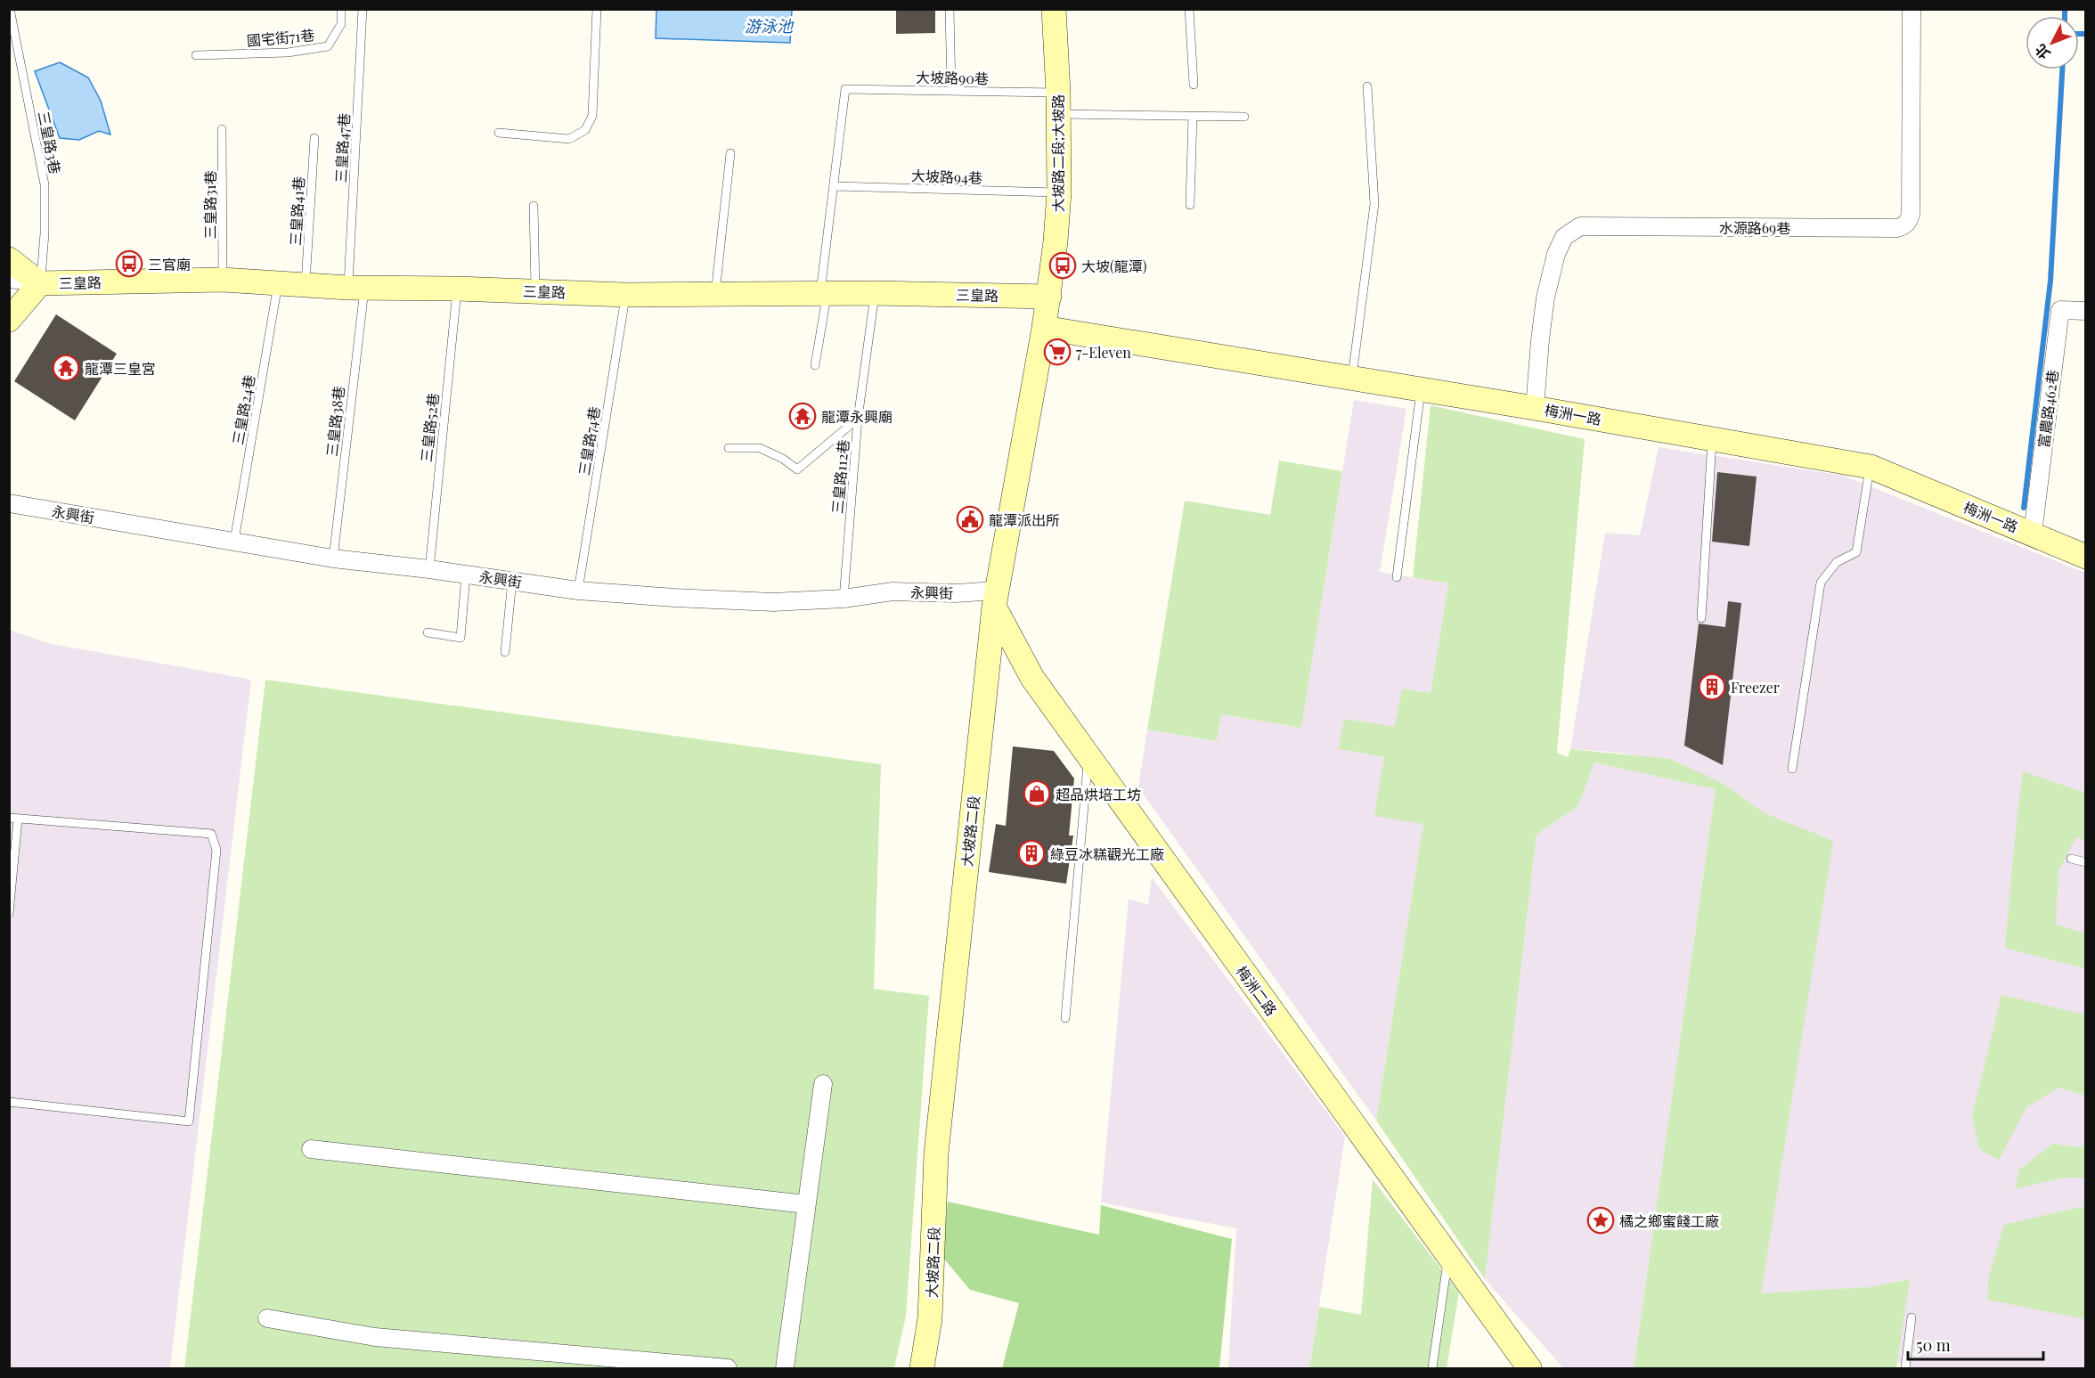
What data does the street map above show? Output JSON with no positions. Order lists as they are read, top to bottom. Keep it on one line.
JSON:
{"streets":{"street":["大坡路二段;大坡路","水源路69巷","三皇路","富農路462巷","梅洲一路","永興街","大坡路二段","梅洲二路"],"lane":["國宅街71巷","大坡路90巷","三皇路3巷","三皇路47巷","大坡路94巷","三皇路31巷","三皇路41巷","三皇路24巷","三皇路38巷","三皇路52巷","三皇路74巷","三皇路112巷"]},"crossings":[["大坡路90巷","大坡路二段;大坡路"],["大坡路90巷","大坡路94巷"],["三皇路3巷","三皇路"],["三皇路47巷","三皇路"],["三皇路47巷","三皇路38巷"],["大坡路二段;大坡路","大坡路94巷"],["大坡路二段;大坡路","三皇路"],["大坡路二段;大坡路","大坡路二段"],["三皇路31巷","三皇路"],["三皇路41巷","三皇路"],["水源路69巷","梅洲一路"],["三皇路","三皇路24巷"],["三皇路","三皇路38巷"],["三皇路","三皇路52巷"],["三皇路","三皇路74巷"],["三皇路","三皇路112巷"],["三皇路","大坡路二段"],["富農路462巷","梅洲一路"],["三皇路24巷","永興街"],["梅洲一路","大坡路二段"],["三皇路38巷","永興街"],["三皇路52巷","永興街"],["三皇路74巷","永興街"],["三皇路112巷","永興街"],["永興街","大坡路二段"],["永興街","梅洲二路"],["大坡路二段","梅洲二路"]],"water":["游泳池"],"places":{"bus stop":["三官廟","大坡(龍潭)"],"supermarket":["7-Eleven"],"temple":["龍潭三皇宮","龍潭永興廟"],"public building":["龍潭派出所"],"building":["Freezer","綠豆冰糕觀光工廠"],"shop":["超品烘培工坊"],"place":["橘之鄉蜜餞工廠"]},"scale_bar":"50 m","north":"bottom left"}
